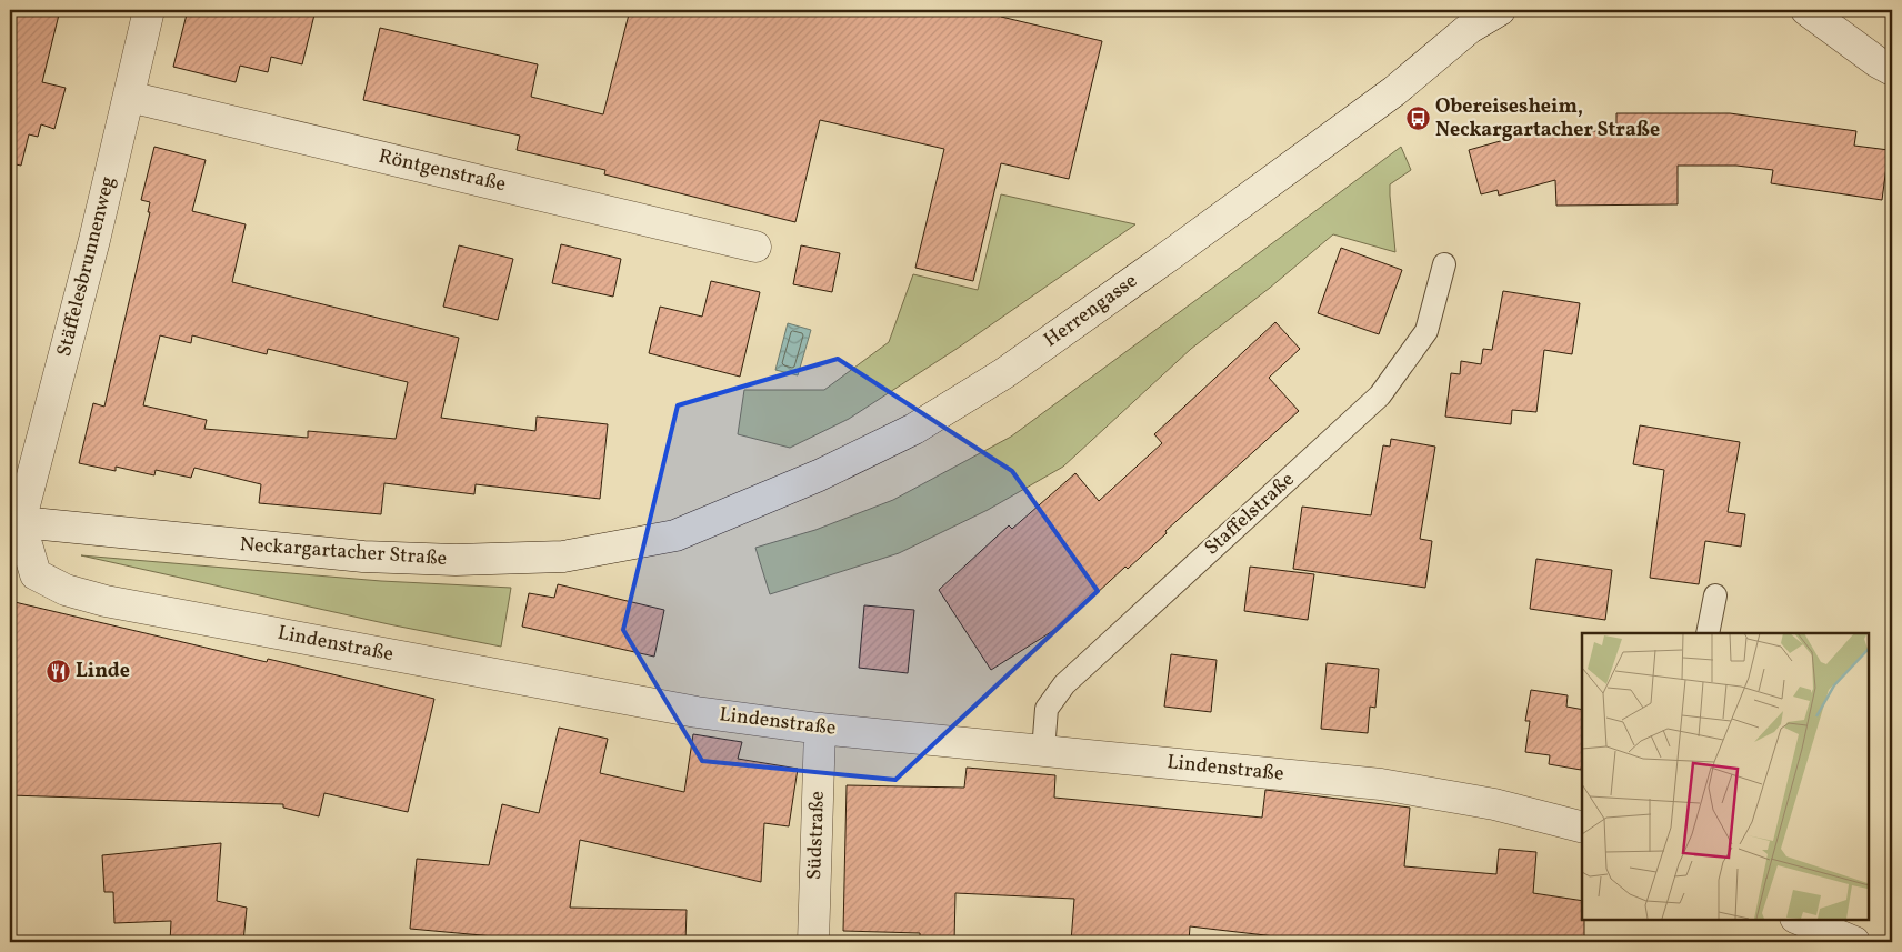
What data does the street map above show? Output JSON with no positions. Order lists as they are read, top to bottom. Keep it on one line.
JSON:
{"streets":{"street":["Röntgenstraße","Stäffelesbrunnenweg","Herrengasse","Neckargartacher Straße","Lindenstraße","Südstraße"],"lane":["Staffelstraße"]},"crossings":[["Röntgenstraße","Stäffelesbrunnenweg"],["Stäffelesbrunnenweg","Neckargartacher Straße"],["Stäffelesbrunnenweg","Lindenstraße"],["Herrengasse","Neckargartacher Straße"],["Staffelstraße","Lindenstraße"],["Neckargartacher Straße","Lindenstraße"],["Lindenstraße","Südstraße"]],"places":{"bus stop":["Obereisesheim, Neckargartacher Straße"],"restaurant":["Linde"]}}
